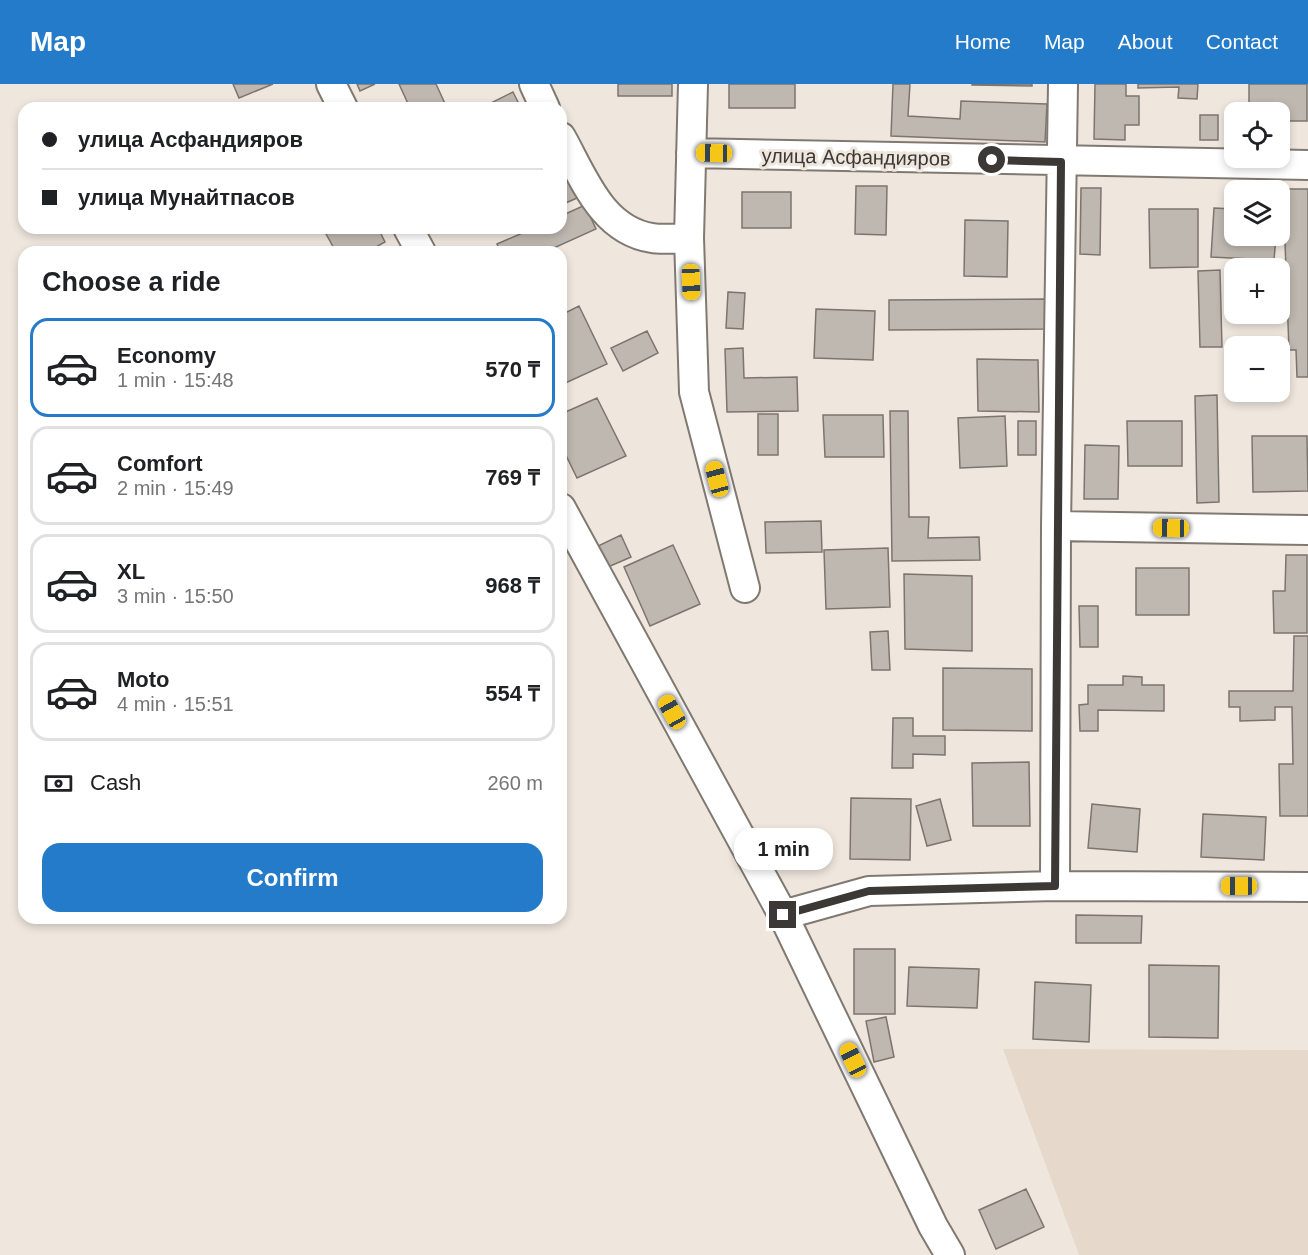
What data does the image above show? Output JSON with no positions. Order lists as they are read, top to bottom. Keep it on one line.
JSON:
{"streets":{"street":["улица Асфандияров"]},"page":{"header":"Map","nav":["Home","Map","About","Contact"],"map_buttons":["+","−"],"banner":["улица Асфандияров","улица Мунайтпасов"],"heading":"Choose a ride","list":[{"name":"Economy","note":"1 min · 15:48","value":"570 ₸"},{"name":"Comfort","note":"2 min · 15:49","value":"769 ₸"},{"name":"XL","note":"3 min · 15:50","value":"968 ₸"},{"name":"Moto","note":"4 min · 15:51","value":"554 ₸"}],"pay":["Cash","260 m"],"bubble":"1 min","buttons":"Confirm"}}
